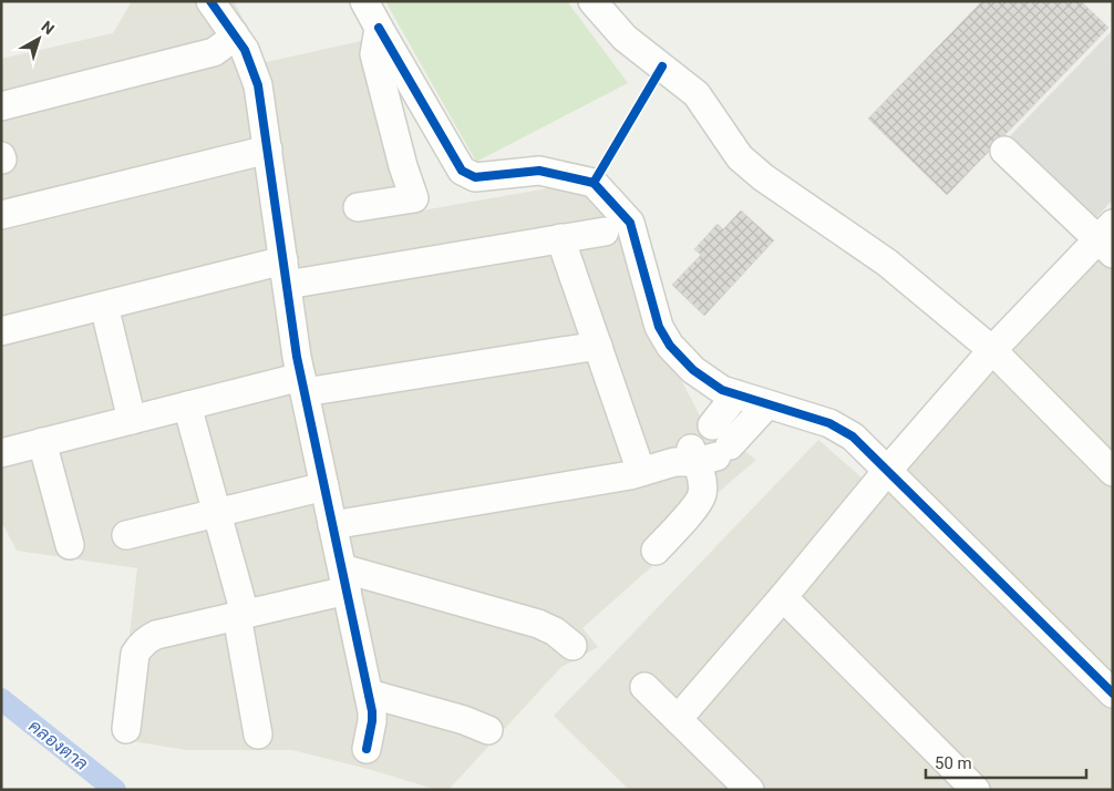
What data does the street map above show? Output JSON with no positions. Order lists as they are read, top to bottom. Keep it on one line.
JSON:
{"water":["คลองตาล"],"scale_bar":"50 m","north":"top right"}
